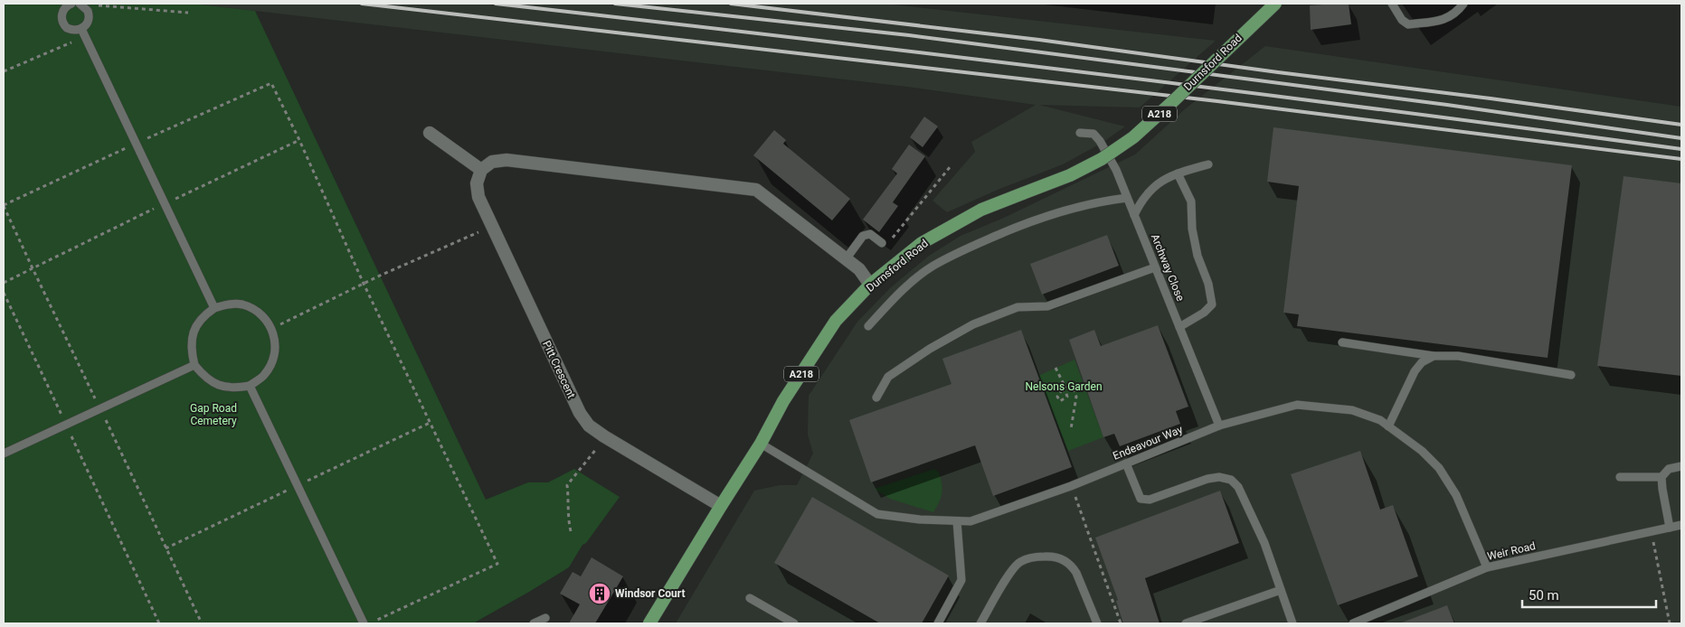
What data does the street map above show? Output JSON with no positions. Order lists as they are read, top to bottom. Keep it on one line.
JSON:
{"streets":{"main road":["Durnsford Road","A218"],"street":["Pitt Crescent"],"lane":["Archway Close","Endeavour Way","Weir Road"]},"crossings":[["Durnsford Road","Pitt Crescent"],["Durnsford Road","Endeavour Way"],["Archway Close","Endeavour Way"],["Endeavour Way","Weir Road"]],"parks":["Nelsons Garden","Gap Road Cemetery"],"places":{"building":["Windsor Court"]},"scale_bar":"50 m"}
